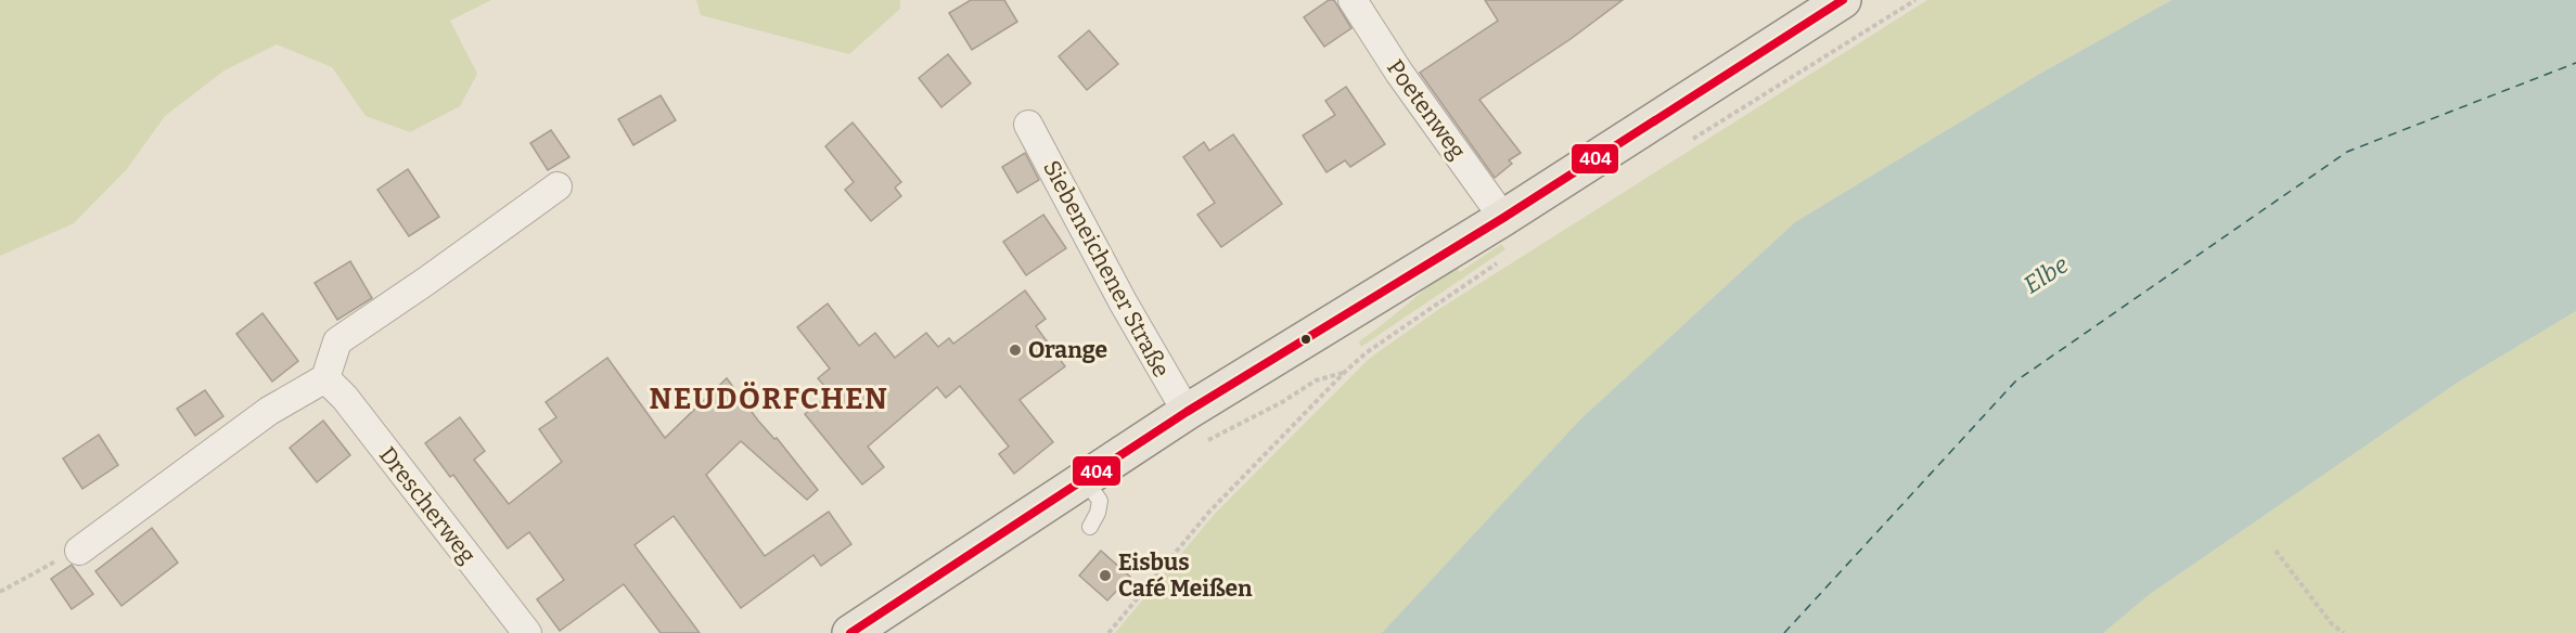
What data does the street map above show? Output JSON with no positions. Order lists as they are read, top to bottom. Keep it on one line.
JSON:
{"streets":{"street":["Poetenweg","Siebeneichener Straße","Drescherweg"]},"districts":["NEUDÖRFCHEN"],"water":["Elbe"],"places":["Orange","Eisbus Café Meißen"],"lines":["transit line 404"]}
